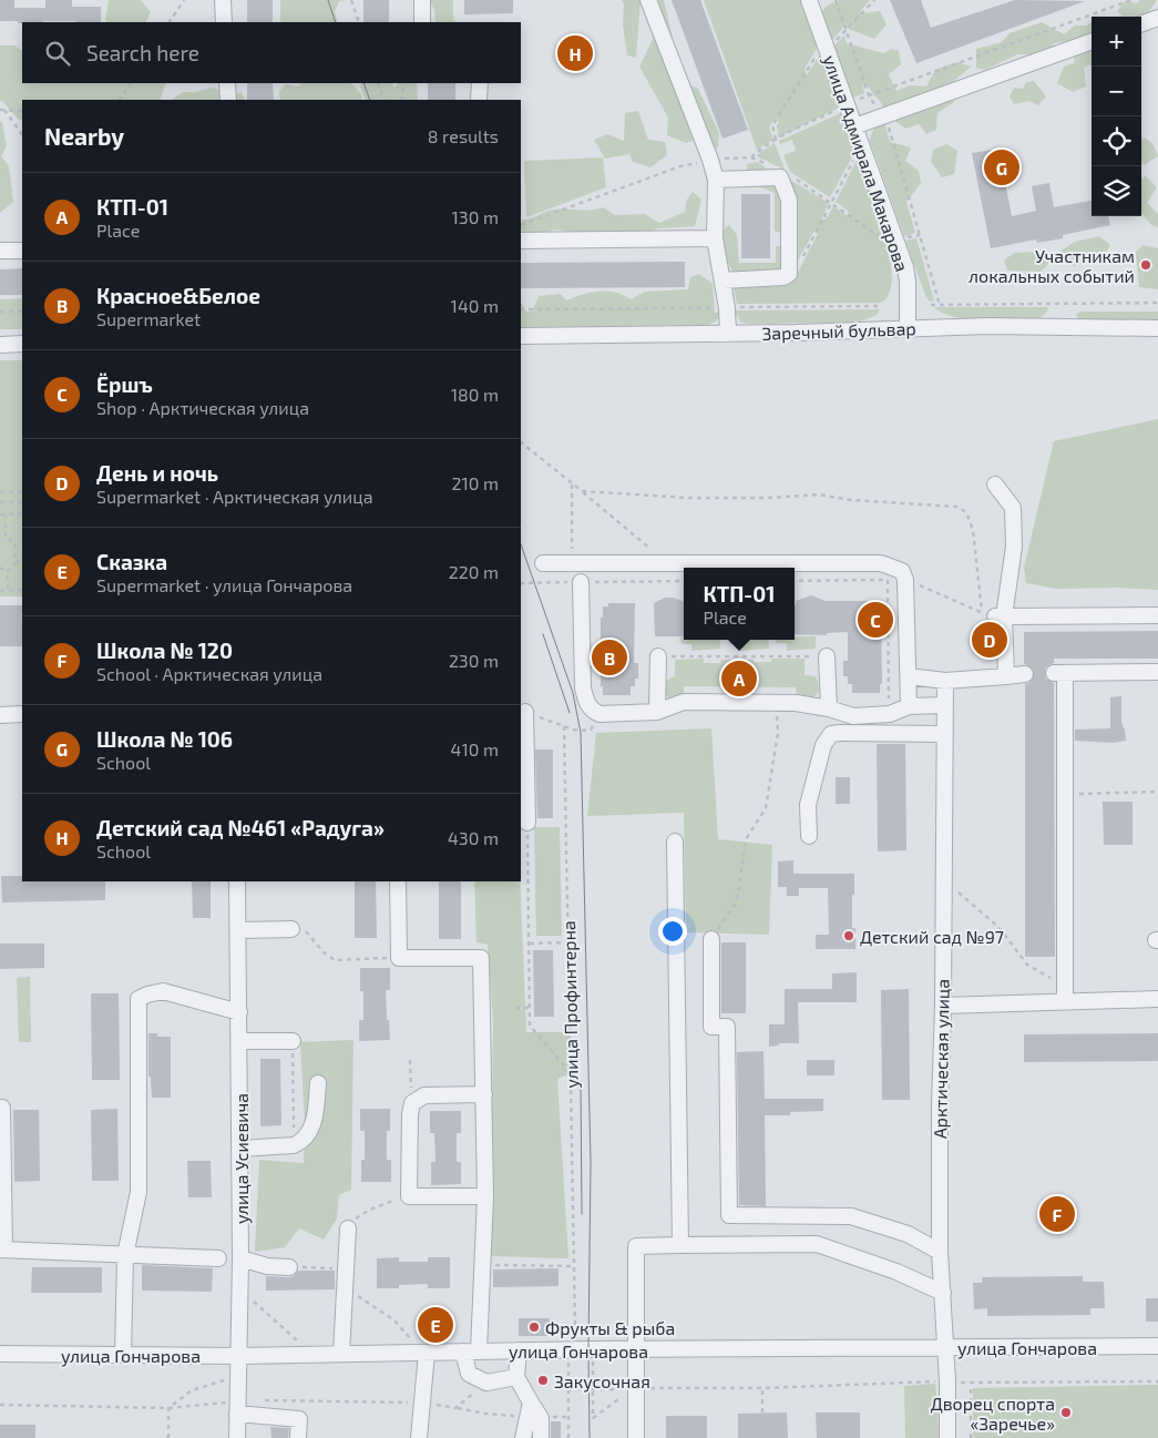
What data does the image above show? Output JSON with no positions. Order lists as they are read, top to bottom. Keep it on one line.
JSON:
{"streets":{"street":["улица Адмирала Макарова","Заречный бульвар","Арктическая улица","улица Усиевича","улица Гончарова"],"path":["улица Профинтерна"]},"crossings":[["улица Адмирала Макарова","Заречный бульвар"],["улица Профинтерна","улица Гончарова"],["Арктическая улица","улица Гончарова"],["улица Усиевича","улица Гончарова"]],"places":["Участникам локальных событий","Детский сад №97","Фрукты & рыба","Закусочная","Дворец спорта «Заречье»"],"page":{"map_buttons":["+","−"],"search":"Search here","pins":["H","G","C","D","B","A","F","E"],"heading":["Nearby","8 results"],"list":[{"mark":"A","name":"КТП-01","note":"Place","value":"130 m"},{"mark":"B","name":"Красное&Белое","note":"Supermarket","value":"140 m"},{"mark":"C","name":"Ёршъ","note":"Shop · Арктическая улица","value":"180 m"},{"mark":"D","name":"День и ночь","note":"Supermarket · Арктическая улица","value":"210 m"},{"mark":"E","name":"Сказка","note":"Supermarket · улица Гончарова","value":"220 m"},{"mark":"F","name":"Школа № 120","note":"School · Арктическая улица","value":"230 m"},{"mark":"G","name":"Школа № 106","note":"School","value":"410 m"},{"mark":"H","name":"Детский сад №461 «Радуга»","note":"School","value":"430 m"}],"popup":["КТП-01","Place"]}}
